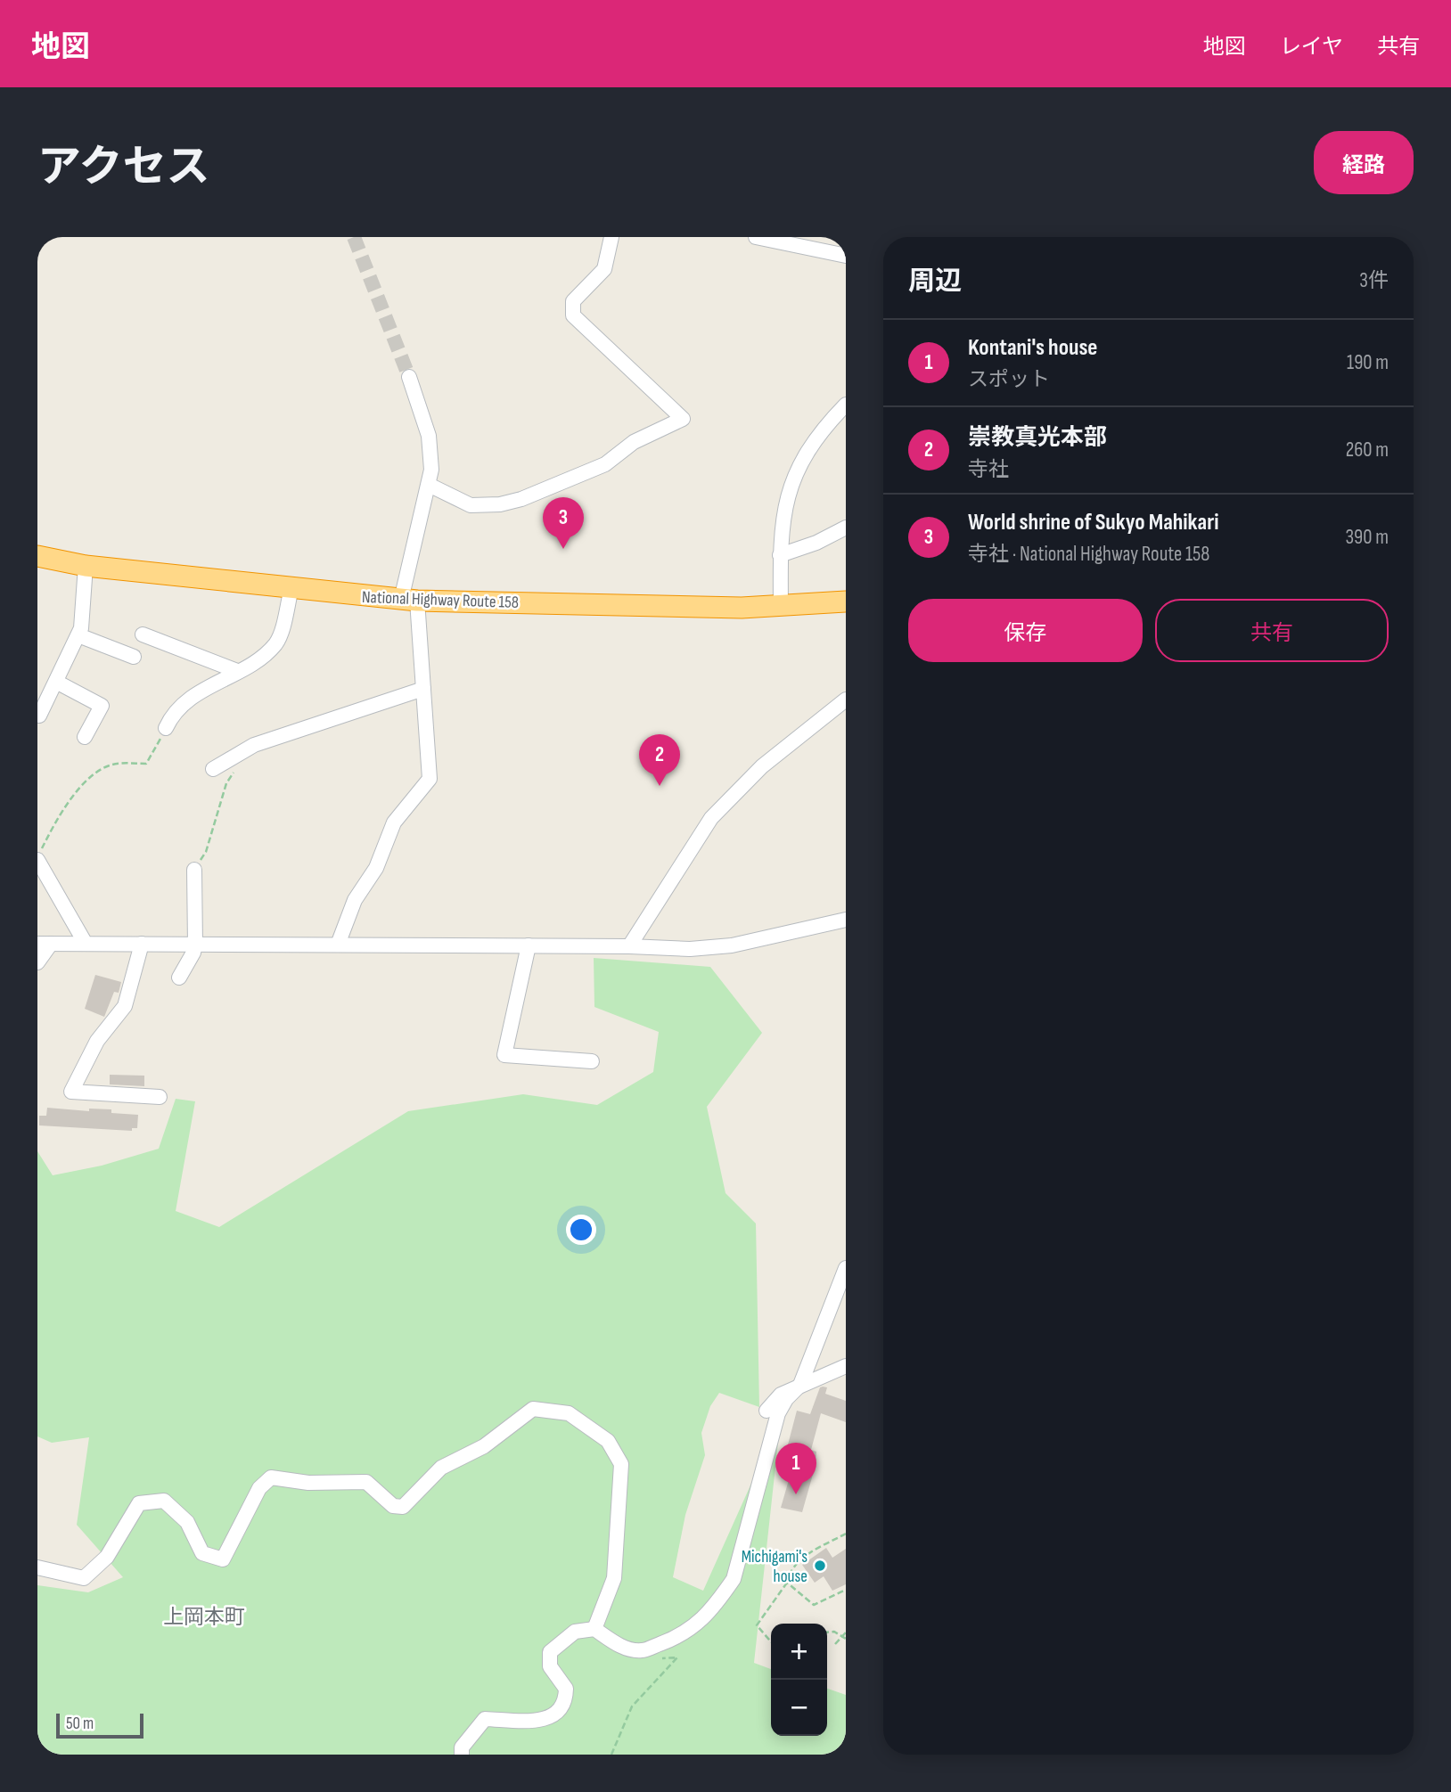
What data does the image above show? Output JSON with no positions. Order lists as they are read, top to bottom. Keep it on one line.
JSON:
{"streets":{"highway":["National Highway Route 158"]},"districts":["上岡本町"],"places":["Michigami's house"],"scale_bar":"50 m","page":{"header":"地図","nav":["地図","レイヤ","共有"],"title":"アクセス","buttons":["経路",["保存","共有"]],"heading":["周辺","3件"],"list":[{"mark":"1","name":"Kontani's house","note":"スポット","value":"190 m"},{"mark":"2","name":"崇教真光本部","note":"寺社","value":"260 m"},{"mark":"3","name":"World shrine of Sukyo Mahikari","note":"寺社 · National Highway Route 158","value":"390 m"}],"pins":["3","2","1"],"map_buttons":["+","−"],"scale":"50 m"}}
